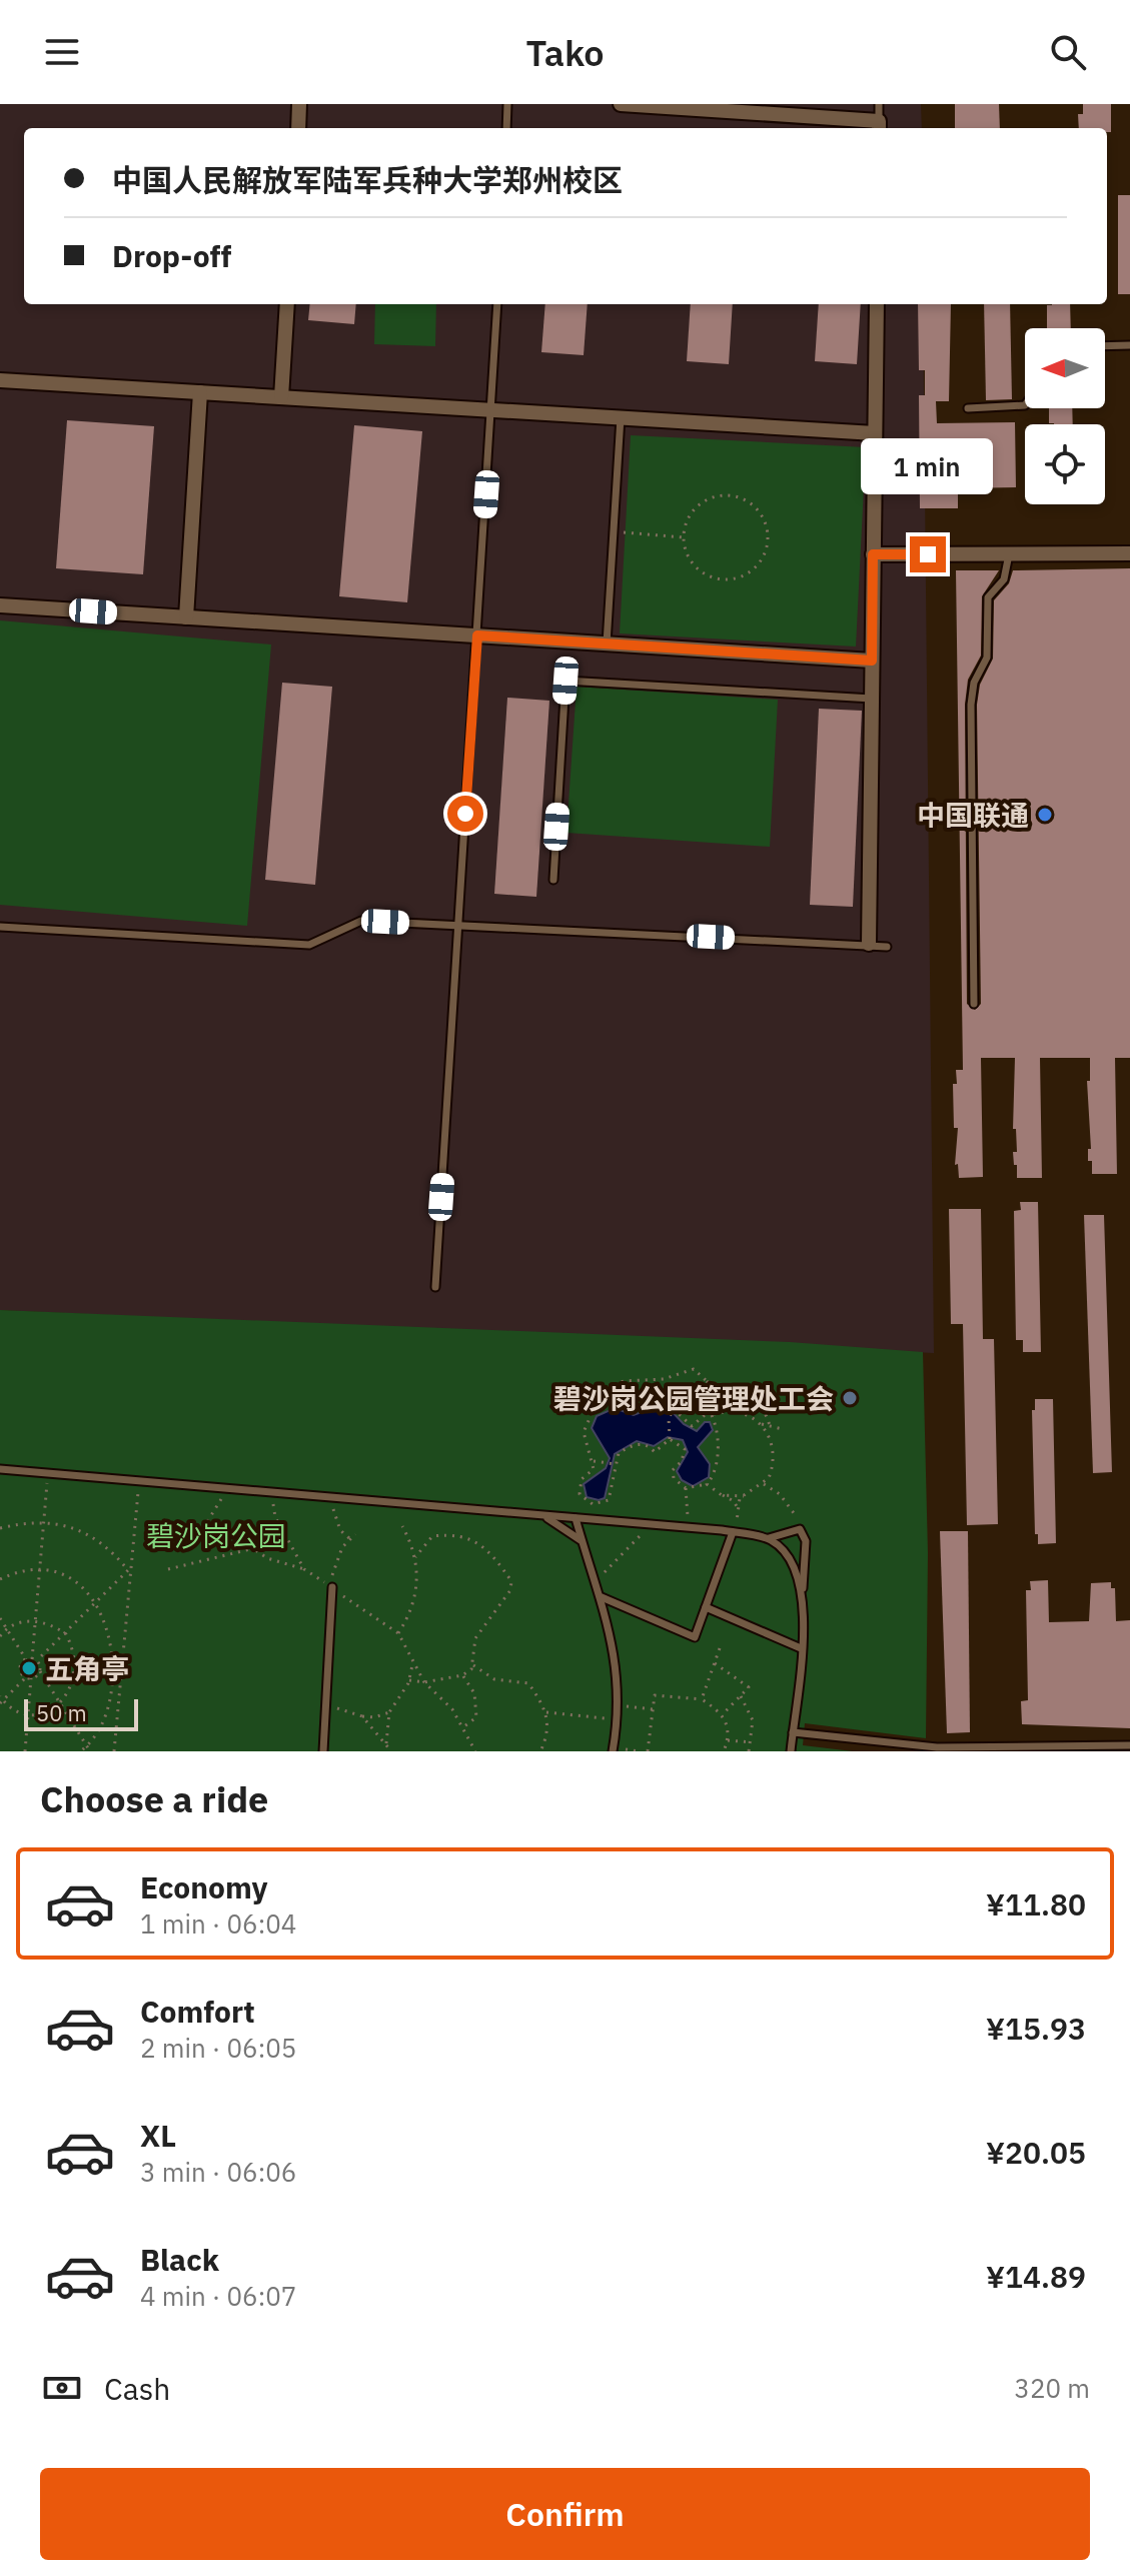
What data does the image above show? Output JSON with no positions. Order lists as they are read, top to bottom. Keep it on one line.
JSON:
{"parks":["碧沙岗公园"],"places":["中国联通","碧沙岗公园管理处工会","五角亭"],"scale_bar":"50 m","north":"left","page":{"header":"Tako","banner":["中国人民解放军陆军兵种大学郑州校区","Drop-off"],"bubble":"1 min","scale":"50 m","heading":"Choose a ride","list":[{"name":"Economy","note":"1 min · 06:04","value":"¥11.80"},{"name":"Comfort","note":"2 min · 06:05","value":"¥15.93"},{"name":"XL","note":"3 min · 06:06","value":"¥20.05"},{"name":"Black","note":"4 min · 06:07","value":"¥14.89"}],"pay":["Cash","320 m"],"buttons":"Confirm"}}
